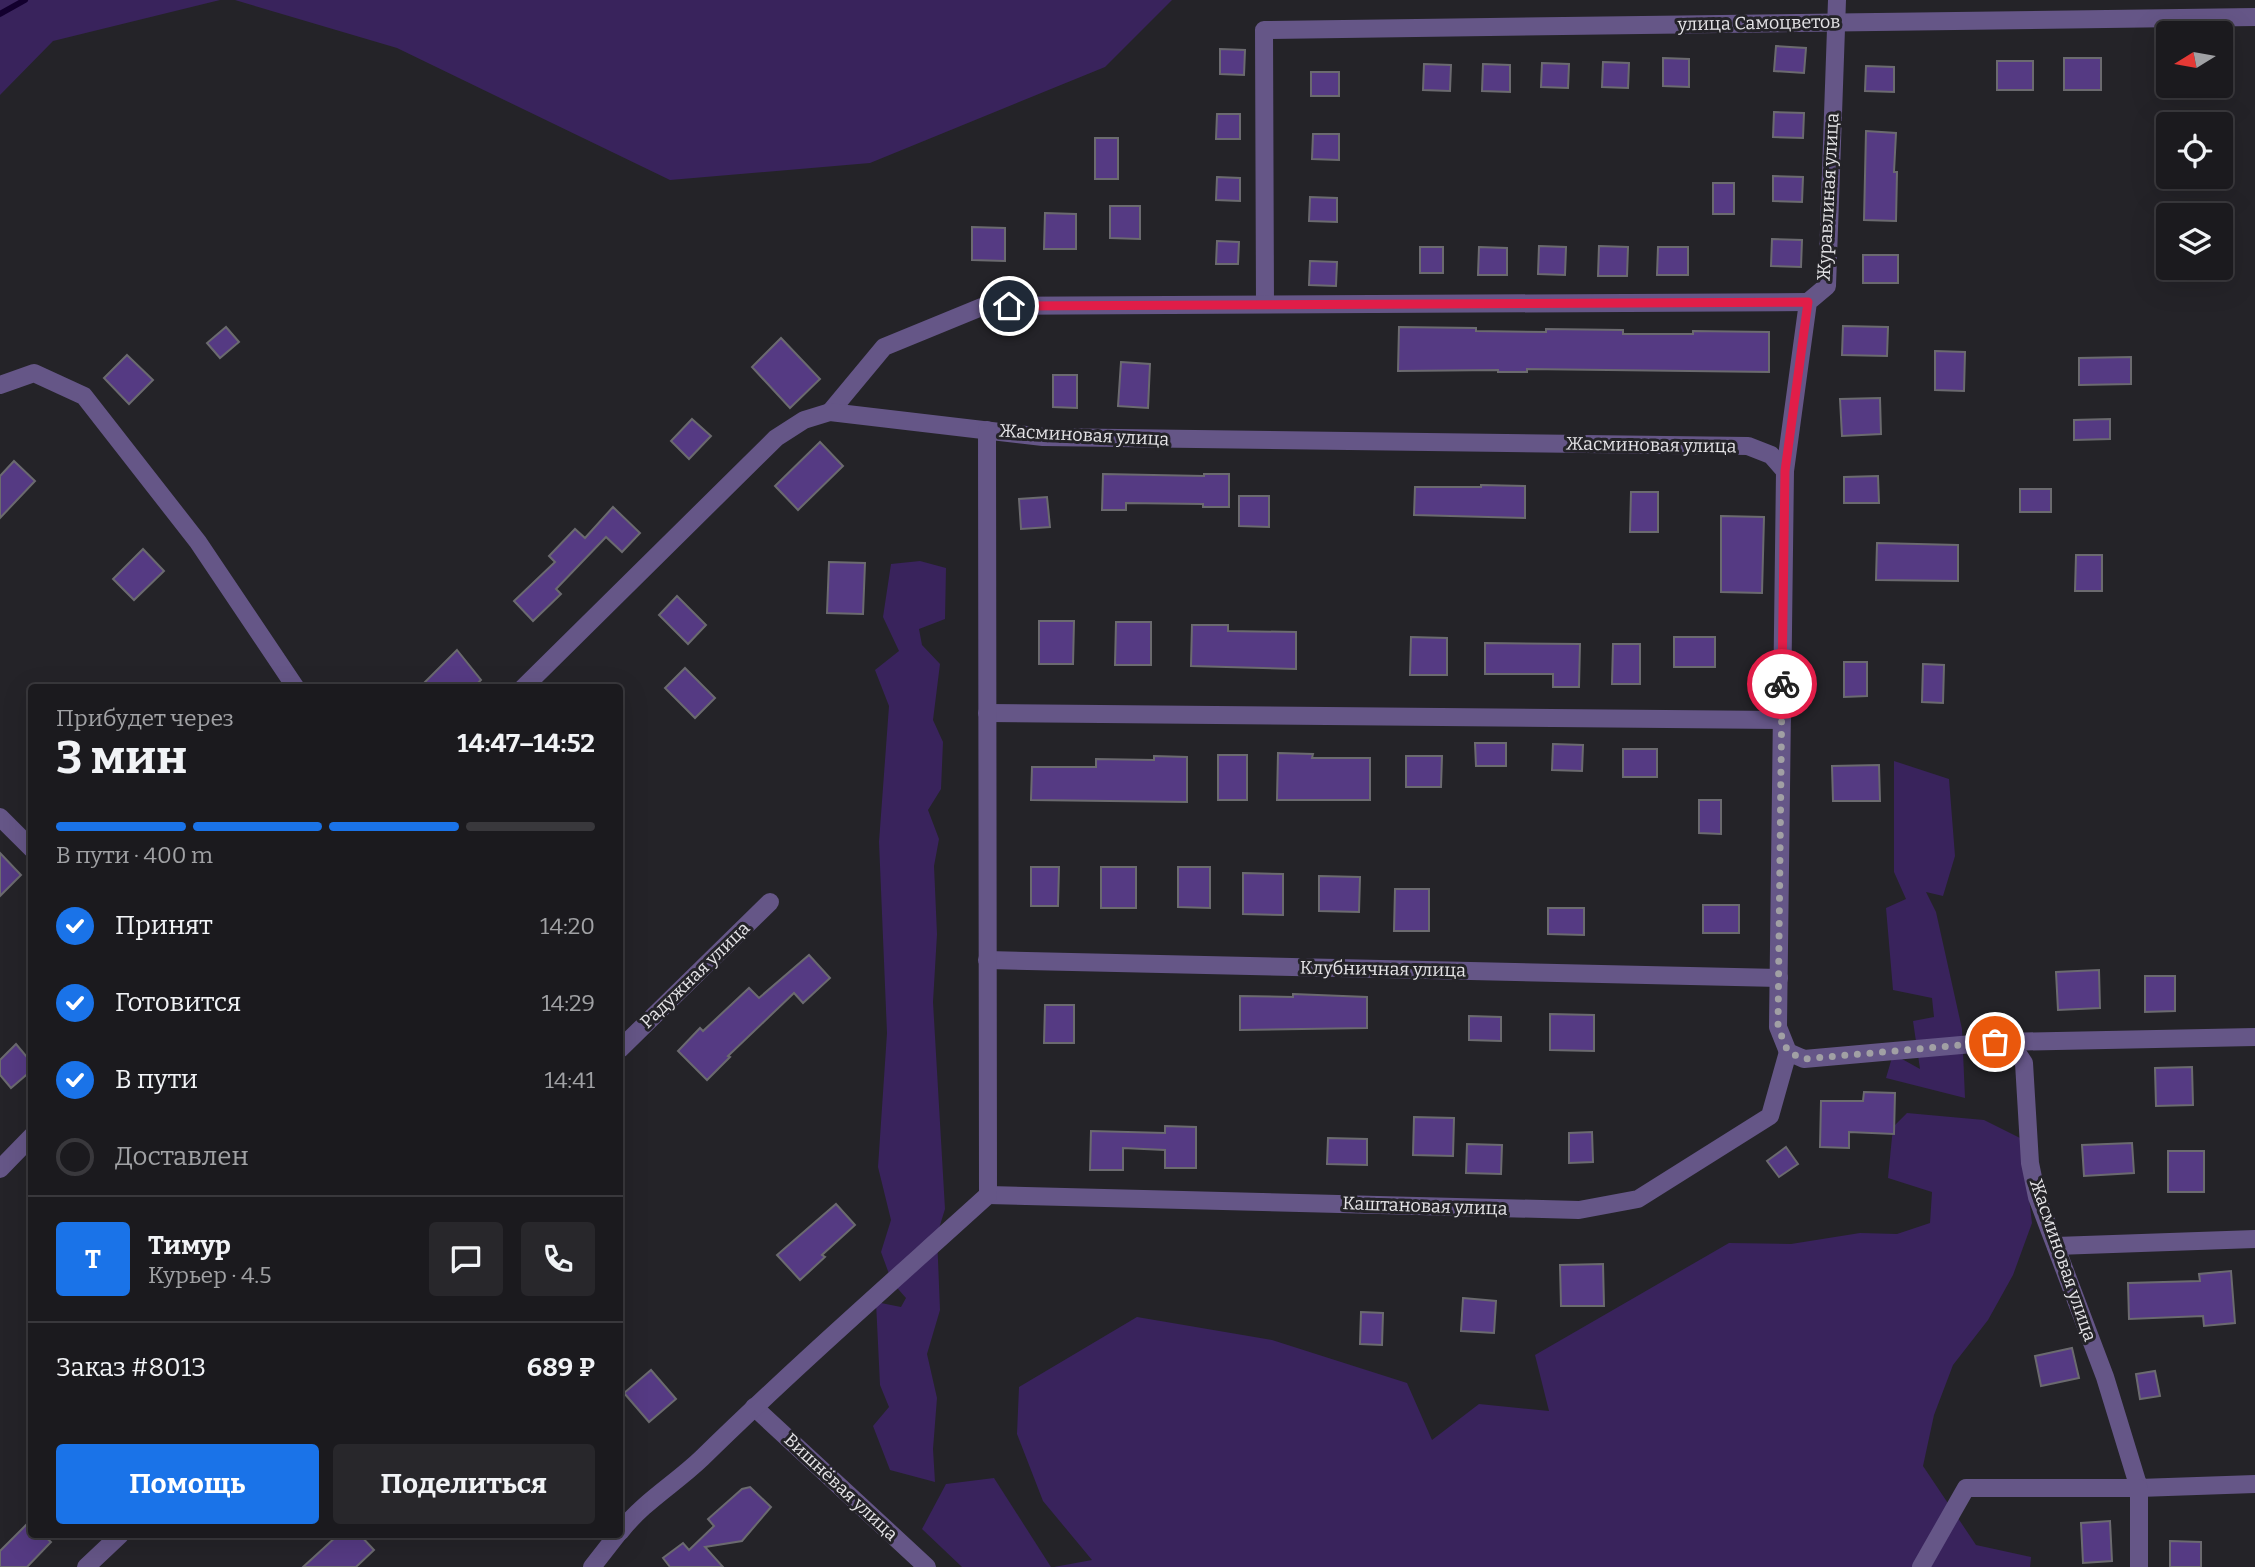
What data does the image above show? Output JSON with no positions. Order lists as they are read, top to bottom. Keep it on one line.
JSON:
{"streets":{"street":["улица Самоцветов","Журавлиная улица","Жасминовая улица","Клубничная улица","Радужная улица","Каштановая улица","Вишнёвая улица"]},"crossings":[["улица Самоцветов","Журавлиная улица"],["Журавлиная улица","Жасминовая улица"]],"north":"left","page":{"heading":["3 мин","Прибудет через","14:47–14:52"],"panel":["Тимур","Курьер · 4.5","Заказ #8013","689 ₽"],"bar":"В пути · 400 m","list":[["Принят","14:20"],["Готовится","14:29"],["В пути","14:41"],"Доставлен"],"round":"Т","buttons":["Помощь","Поделиться"]}}
